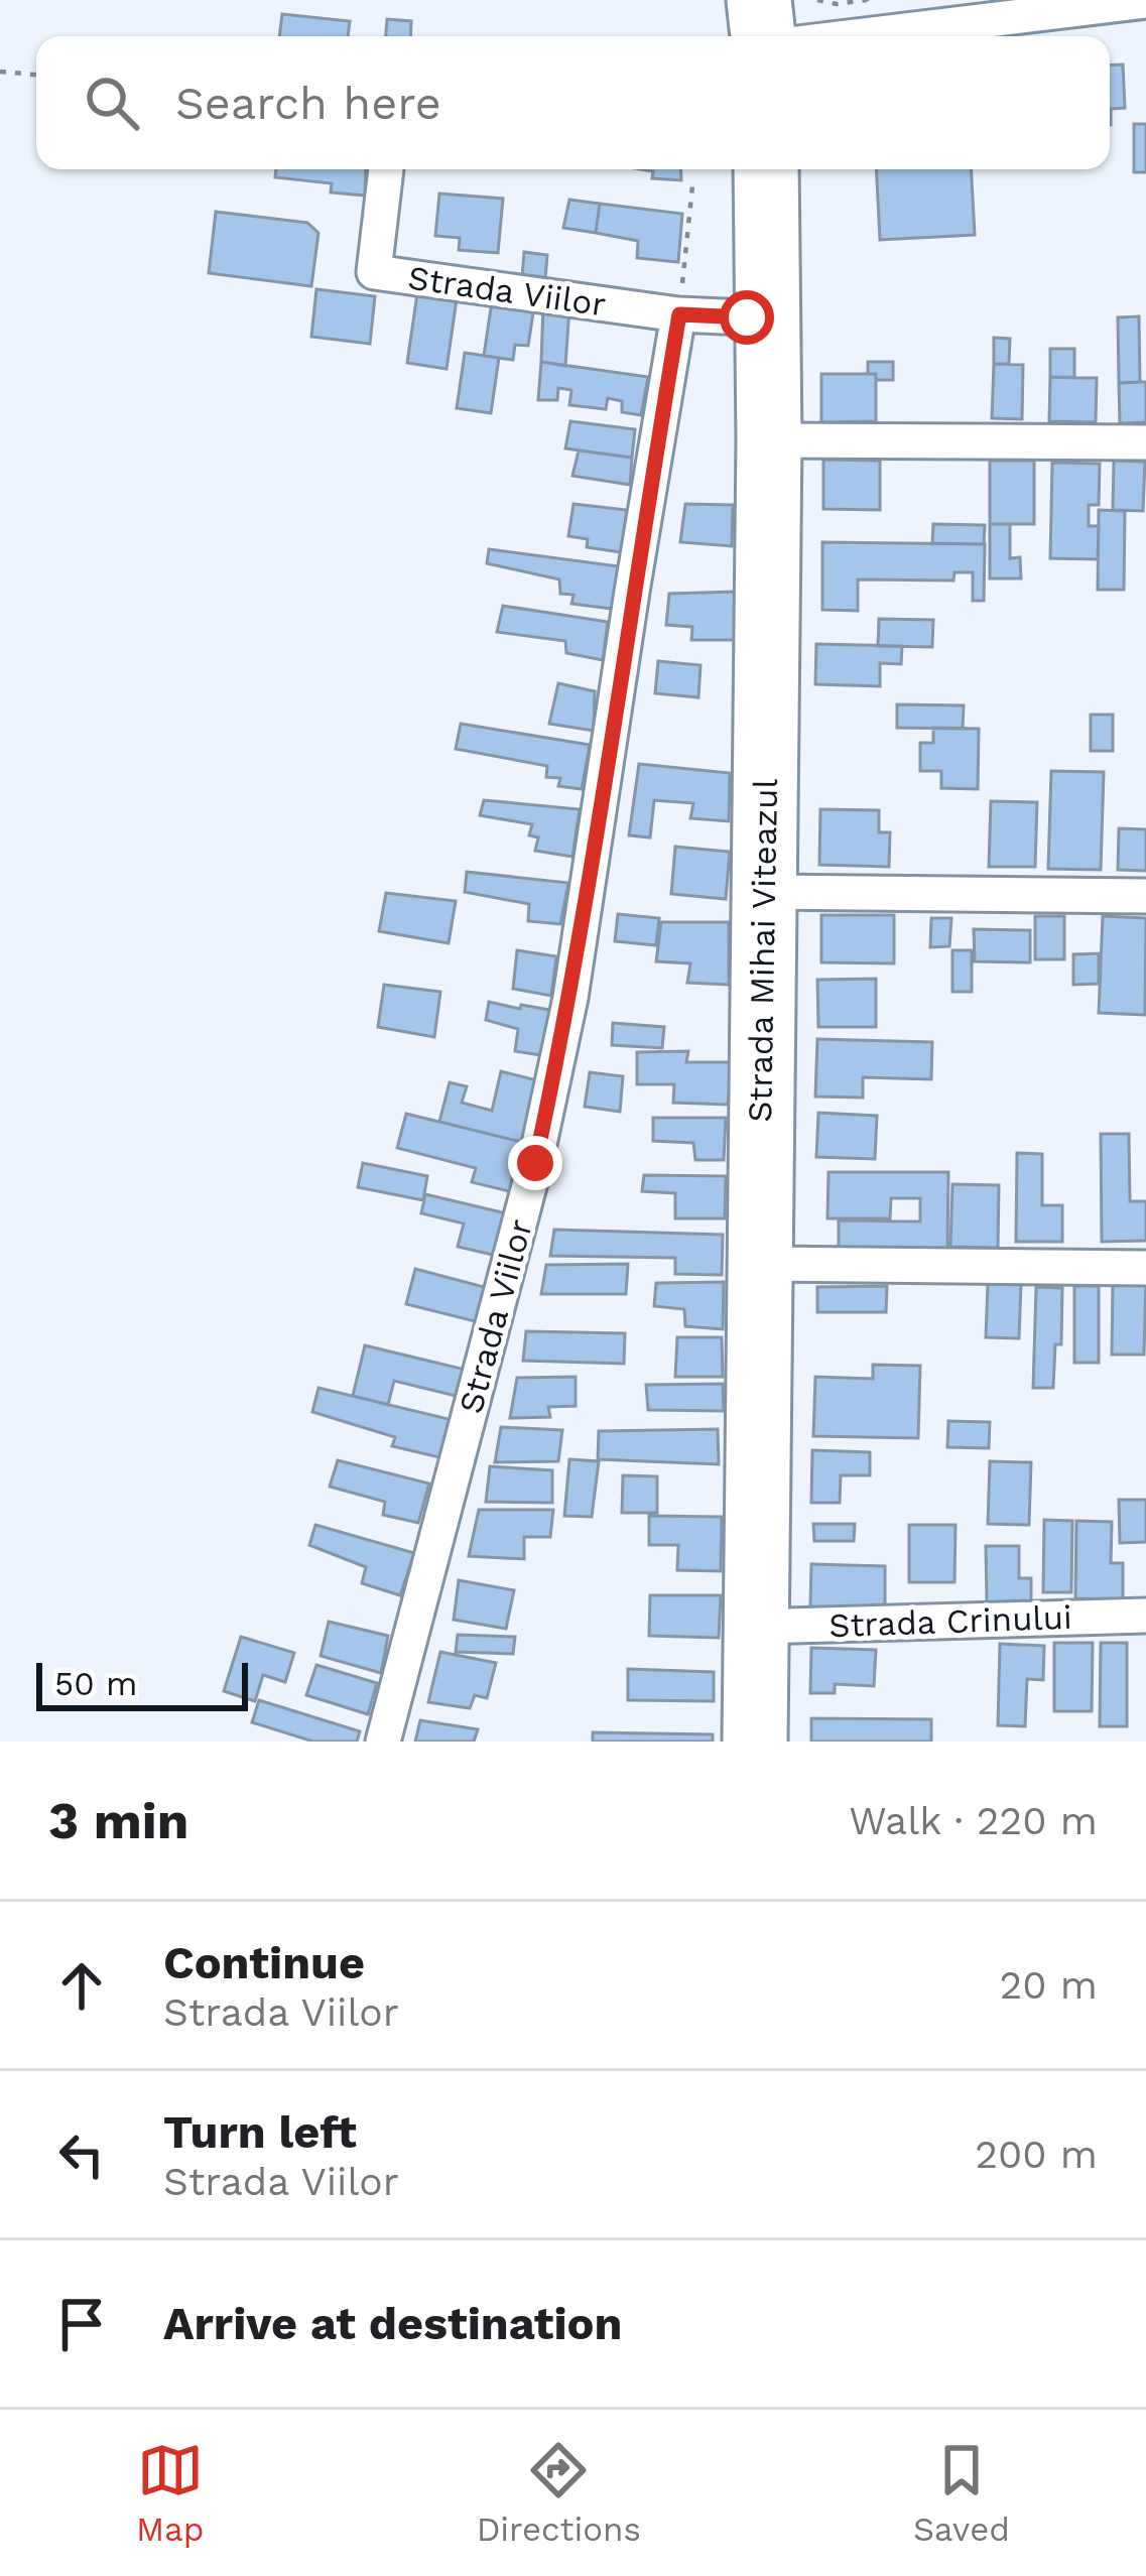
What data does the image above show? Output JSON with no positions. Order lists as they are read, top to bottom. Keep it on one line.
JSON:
{"streets":{"highway":["Strada Mihai Viteazul"],"street":["Strada Viilor","Strada Crinului"]},"crossings":[["Strada Viilor","Strada Mihai Viteazul"],["Strada Mihai Viteazul","Strada Crinului"]],"scale_bar":"50 m","page":{"search":"Search here","scale":"50 m","heading":["3 min","Walk · 220 m"],"list":[["Continue","Strada Viilor","20 m"],["Turn left","Strada Viilor","200 m"],"Arrive at destination"],"nav":["Map","Directions","Saved"]}}
